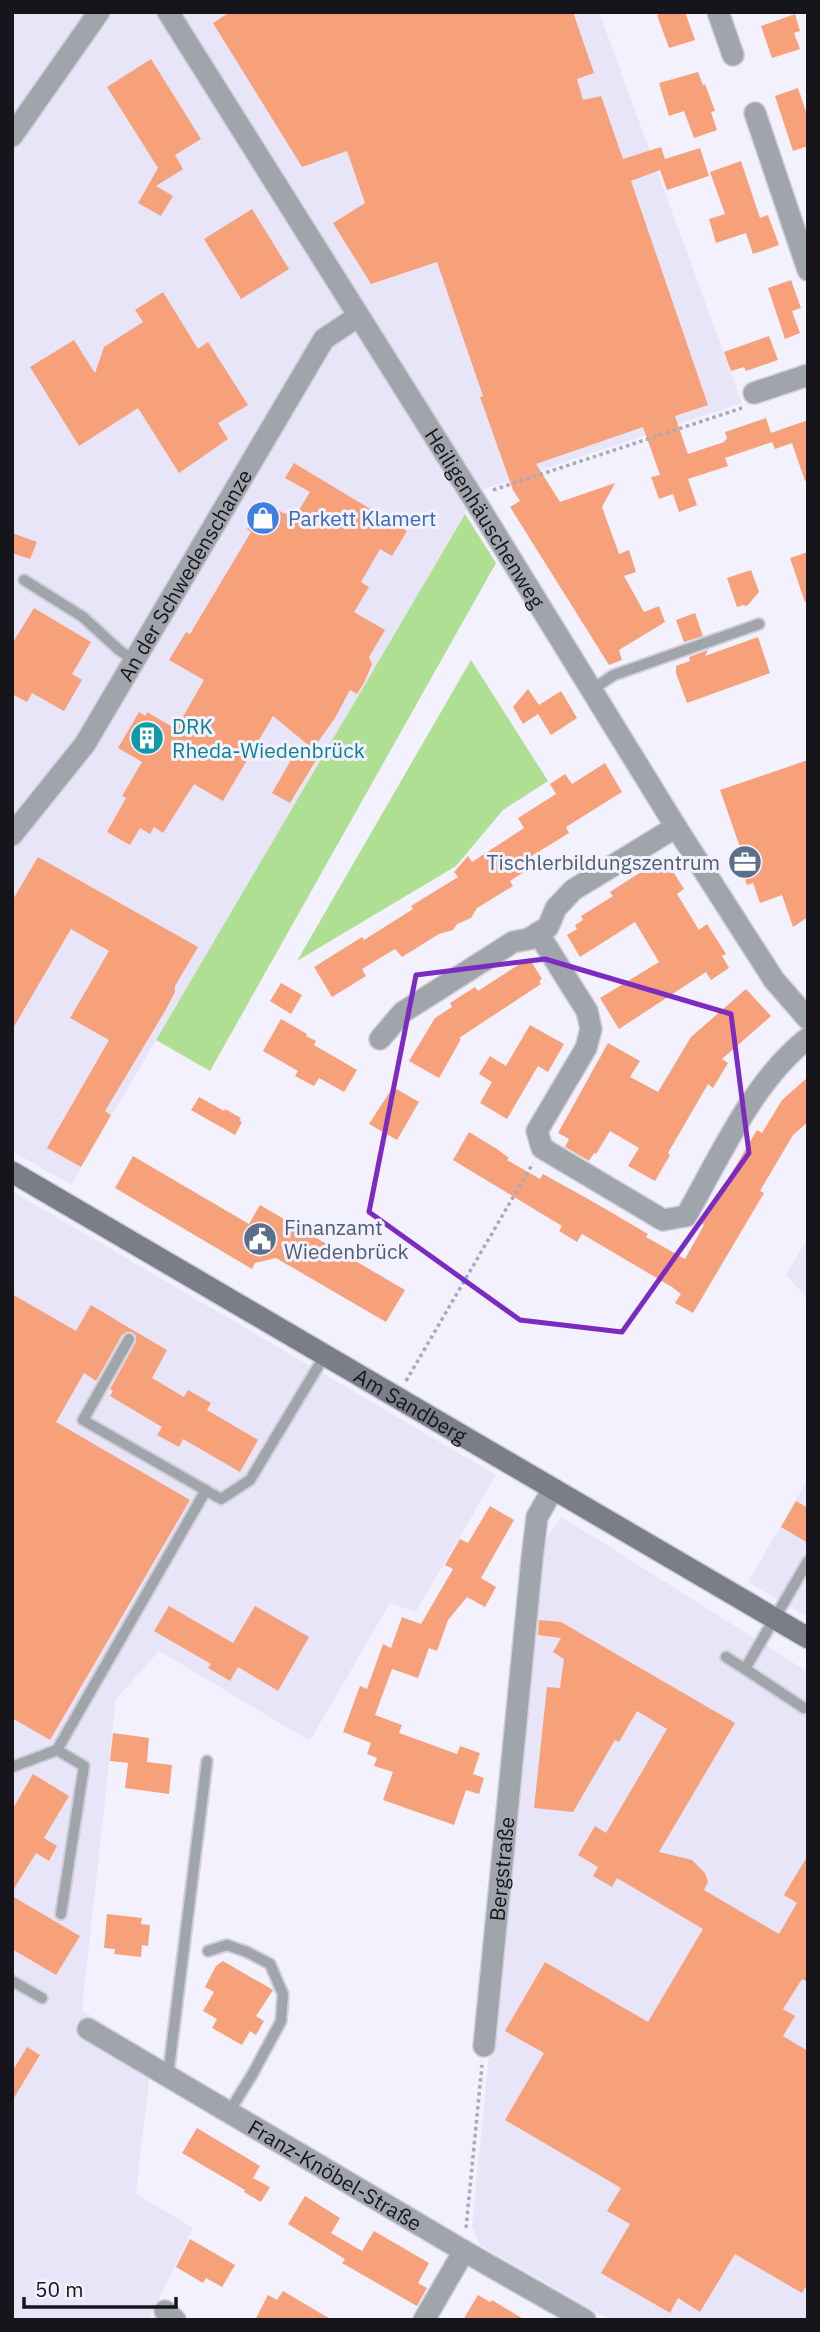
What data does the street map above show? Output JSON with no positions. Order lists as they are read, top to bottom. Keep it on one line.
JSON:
{"streets":{"main road":["Am Sandberg"],"street":["Heiligenhäuschenweg","An der Schwedenschanze","Bergstraße","Franz-Knöbel-Straße"]},"crossings":[["Heiligenhäuschenweg","An der Schwedenschanze"],["Am Sandberg","Bergstraße"]],"places":{"shop":["Parkett Klamert"],"building":["DRK Rheda-Wiedenbrück"],"office":["Tischlerbildungszentrum"],"public building":["Finanzamt Wiedenbrück"]},"scale_bar":"50 m"}
